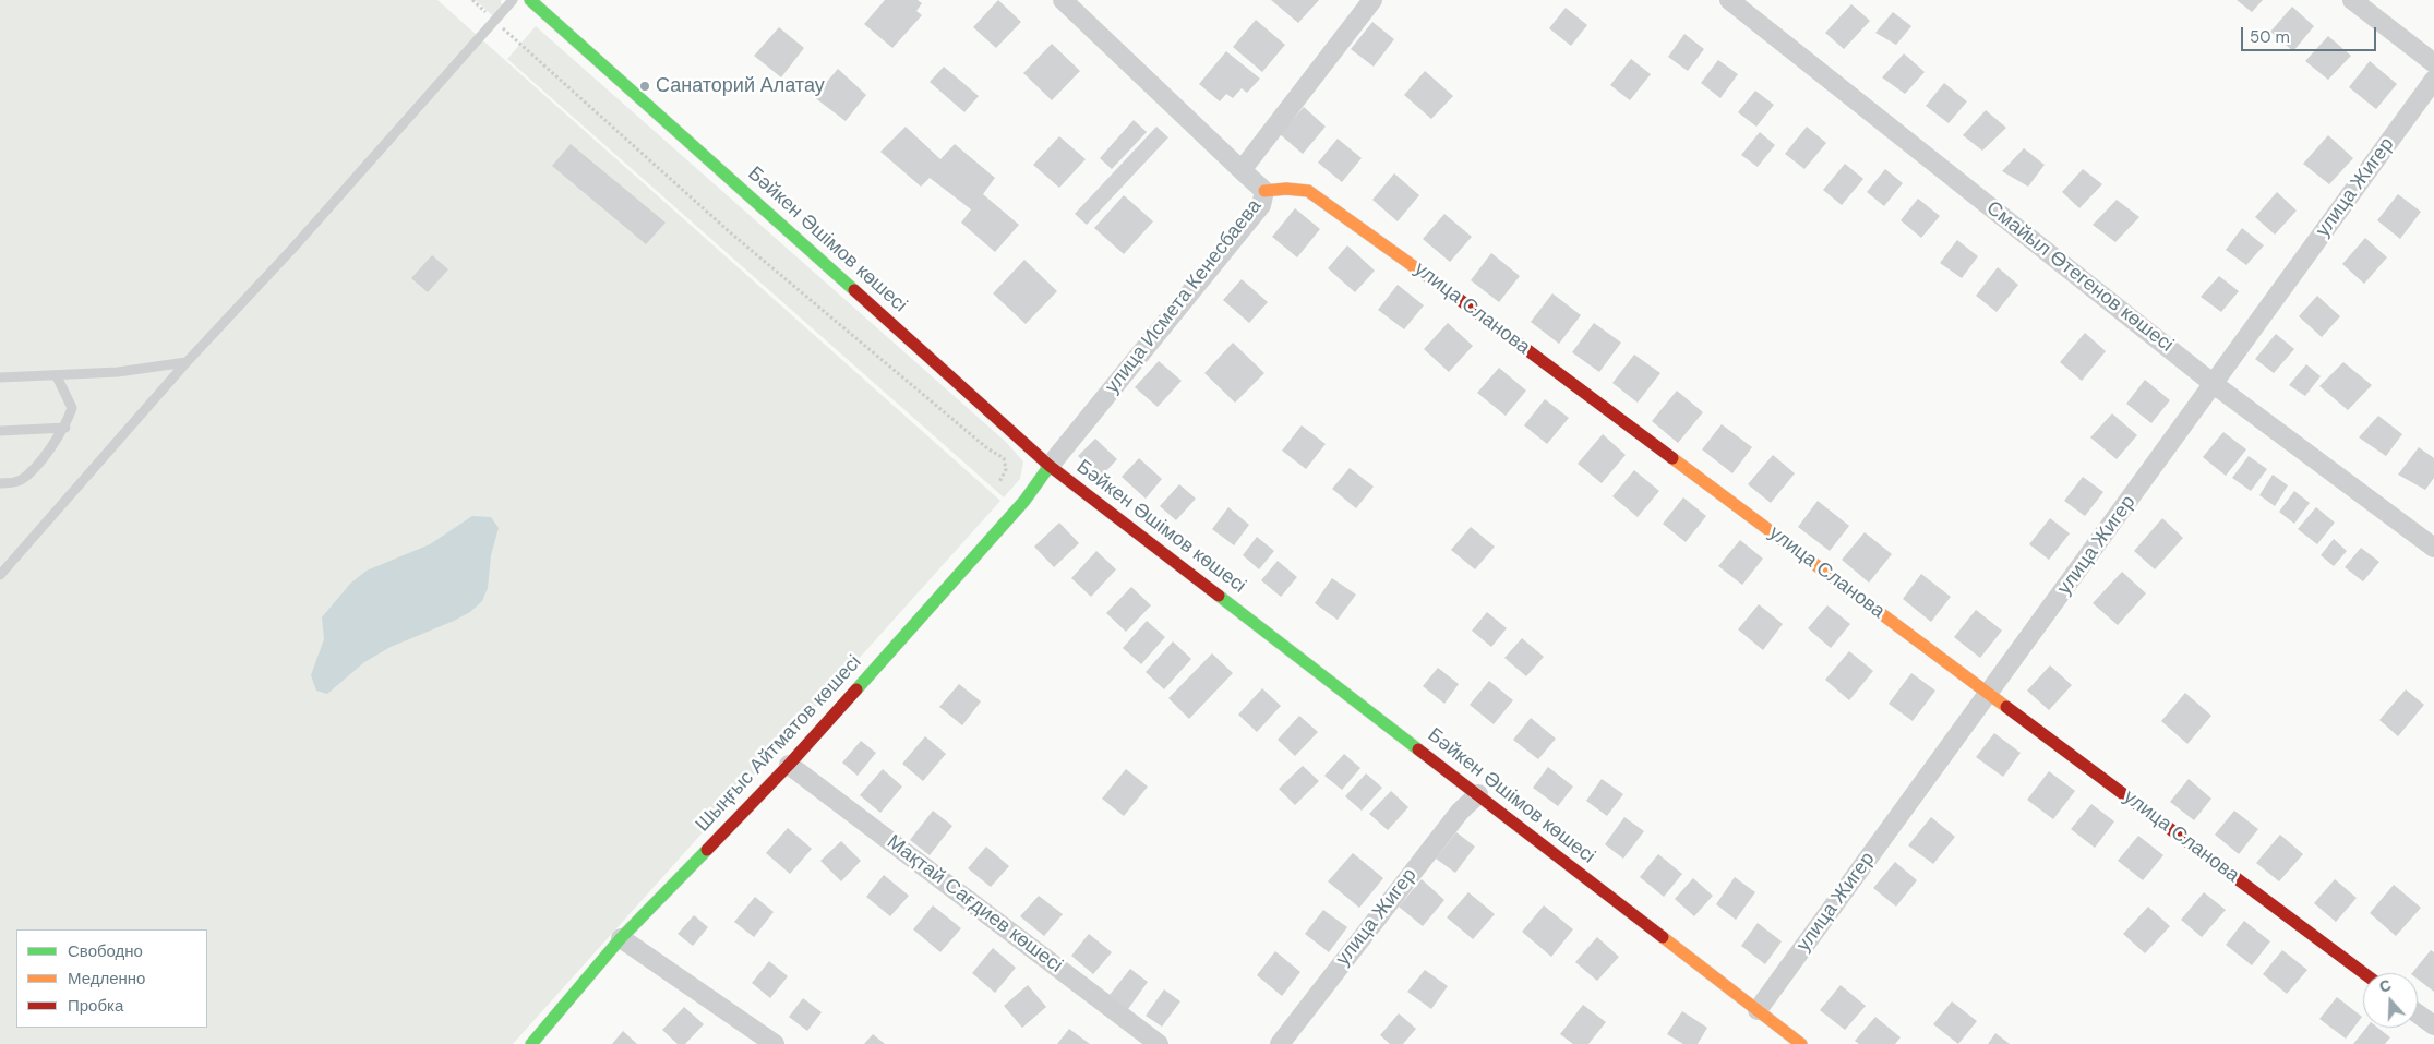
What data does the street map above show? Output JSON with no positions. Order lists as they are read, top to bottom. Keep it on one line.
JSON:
{"streets":{"main road":["Бәйкен Әшімов көшесі","улица Сланова","Шыңғыс Айтматов көшесі"],"street":["улица Жигер","Смайыл Өтегенов көшесі","улица Исмета Кенесбаева","Мақтай Сағдиев көшесі"]},"crossings":[["улица Жигер","Бәйкен Әшімов көшесі"],["улица Жигер","Смайыл Өтегенов көшесі"],["улица Жигер","улица Сланова"],["Бәйкен Әшімов көшесі","улица Исмета Кенесбаева"],["Бәйкен Әшімов көшесі","Шыңғыс Айтматов көшесі"],["улица Исмета Кенесбаева","улица Сланова"],["улица Исмета Кенесбаева","Шыңғыс Айтматов көшесі"],["Шыңғыс Айтматов көшесі","Мақтай Сағдиев көшесі"]],"places":["Санаторий Алатау"],"legend":["Свободно","Медленно","Пробка"],"scale_bar":"50 m","north":"top"}
